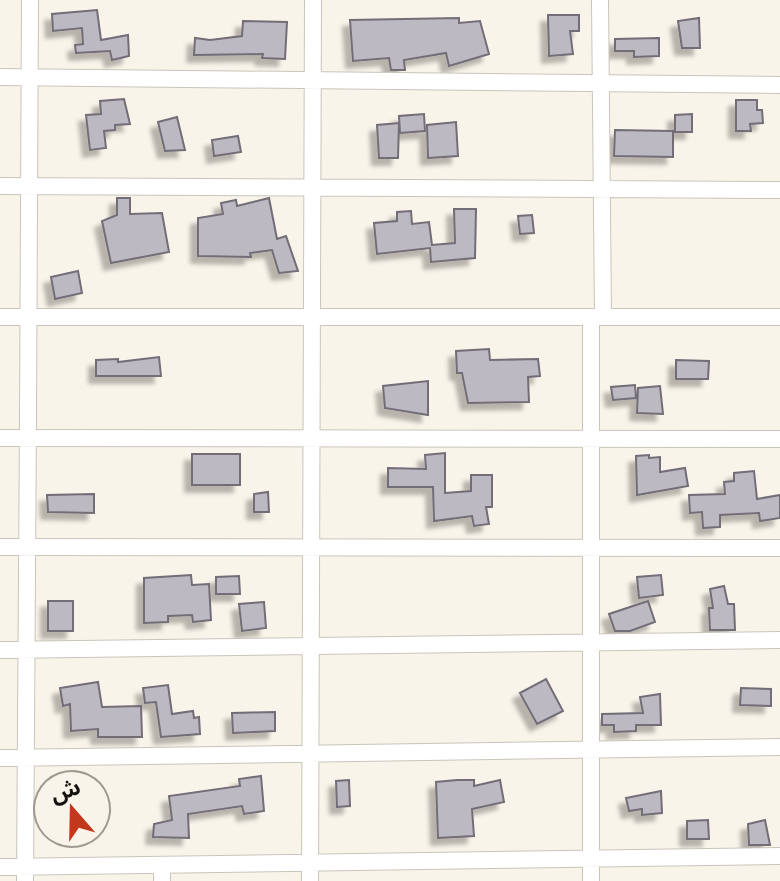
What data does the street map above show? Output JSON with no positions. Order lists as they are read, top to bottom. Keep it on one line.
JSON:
{"north":"top"}
